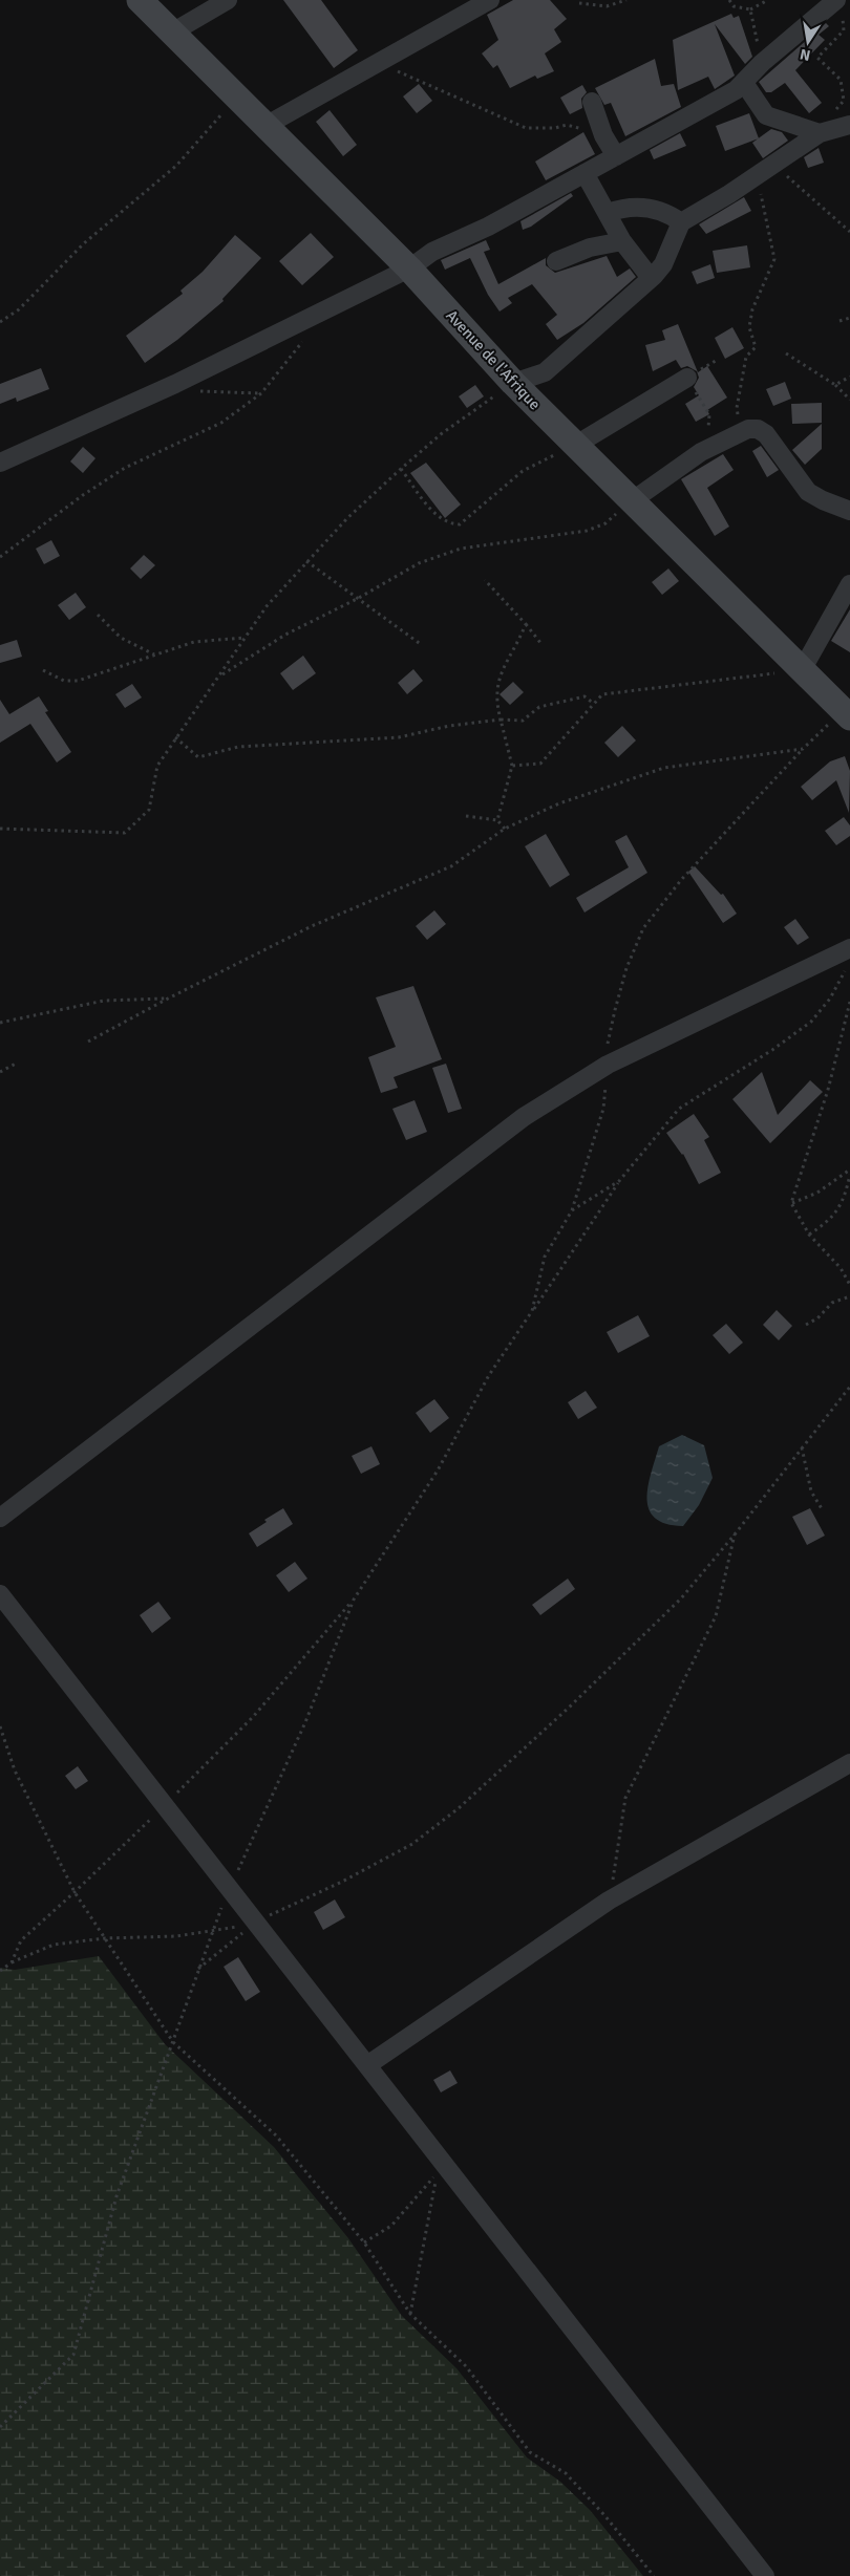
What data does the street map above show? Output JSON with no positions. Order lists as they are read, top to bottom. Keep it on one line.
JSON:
{"streets":{"main road":["Avenue de l'Afrique"]},"north":"bottom"}
